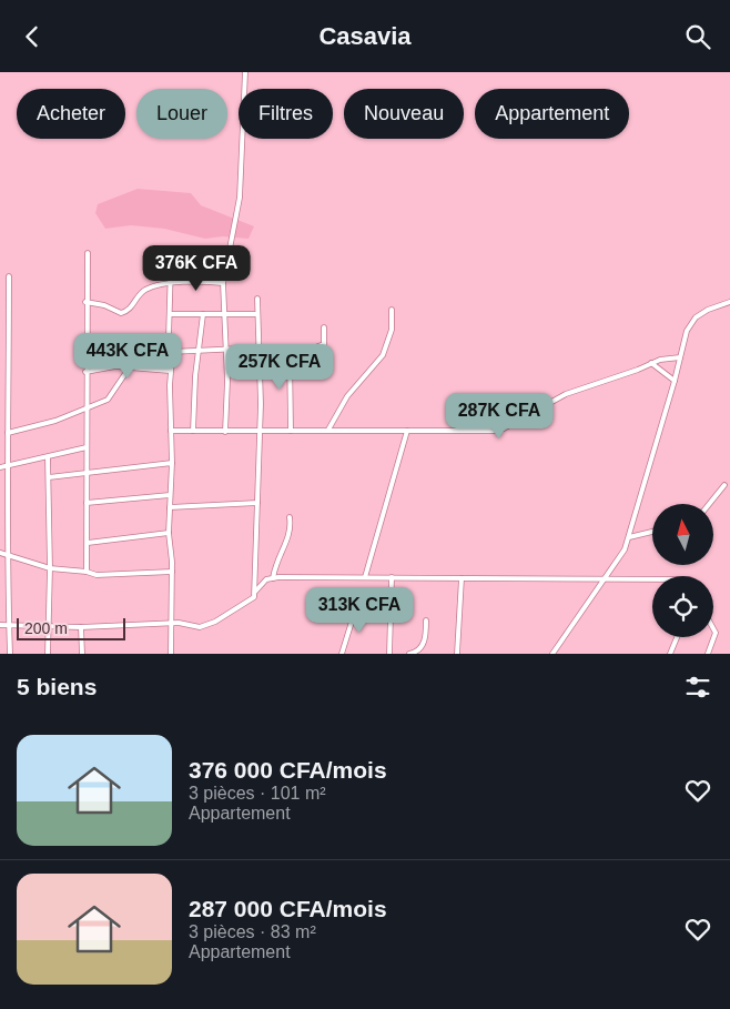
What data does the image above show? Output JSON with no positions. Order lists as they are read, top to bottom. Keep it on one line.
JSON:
{"scale_bar":"200 m","north":"top","page":{"header":"Casavia","chip":["Acheter","Louer","Filtres","Nouveau","Appartement"],"price":["376K CFA","443K CFA","257K CFA","287K CFA","313K CFA"],"scale":"200 m","heading":"5 biens","list":[{"name":"376 000 CFA/mois","note":"3 pièces · 101 m² · Appartement"},{"name":"287 000 CFA/mois","note":"3 pièces · 83 m² · Appartement"}]}}
